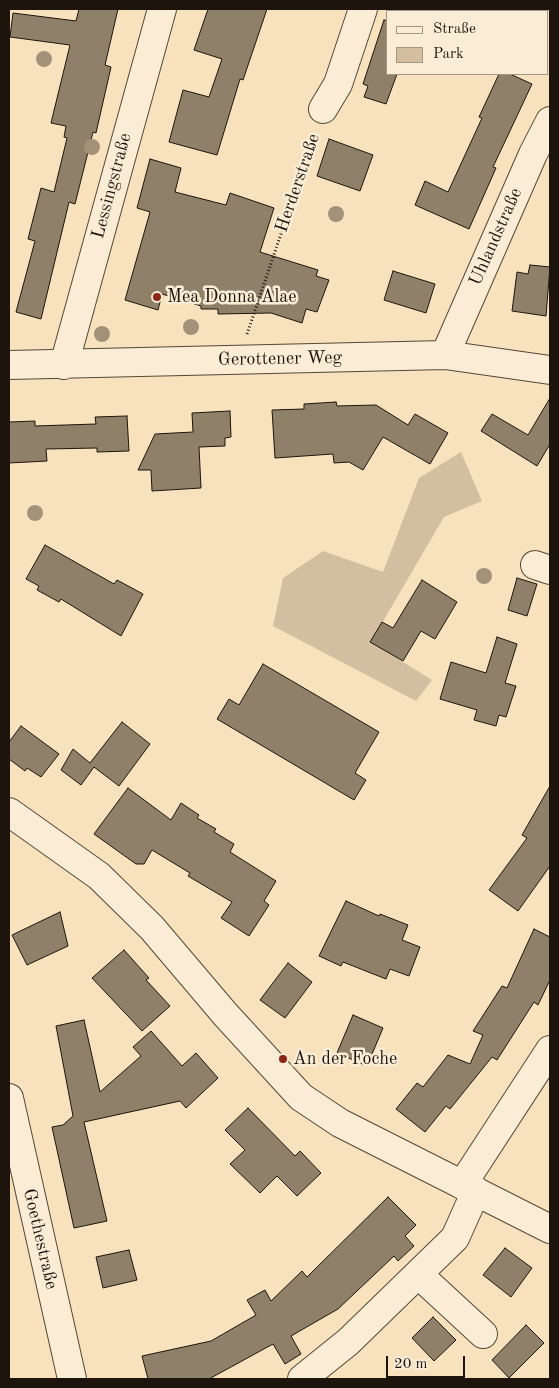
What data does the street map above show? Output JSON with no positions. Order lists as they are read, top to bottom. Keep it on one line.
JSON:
{"streets":{"street":["Herderstraße","Lessingstraße","Uhlandstraße","Gerottener Weg","Goethestraße"]},"crossings":[["Herderstraße","Gerottener Weg"],["Lessingstraße","Gerottener Weg"],["Uhlandstraße","Gerottener Weg"]],"places":["Mea Donna Alae","An der Foche"],"legend":["Straße","Park"],"scale_bar":"20 m"}
